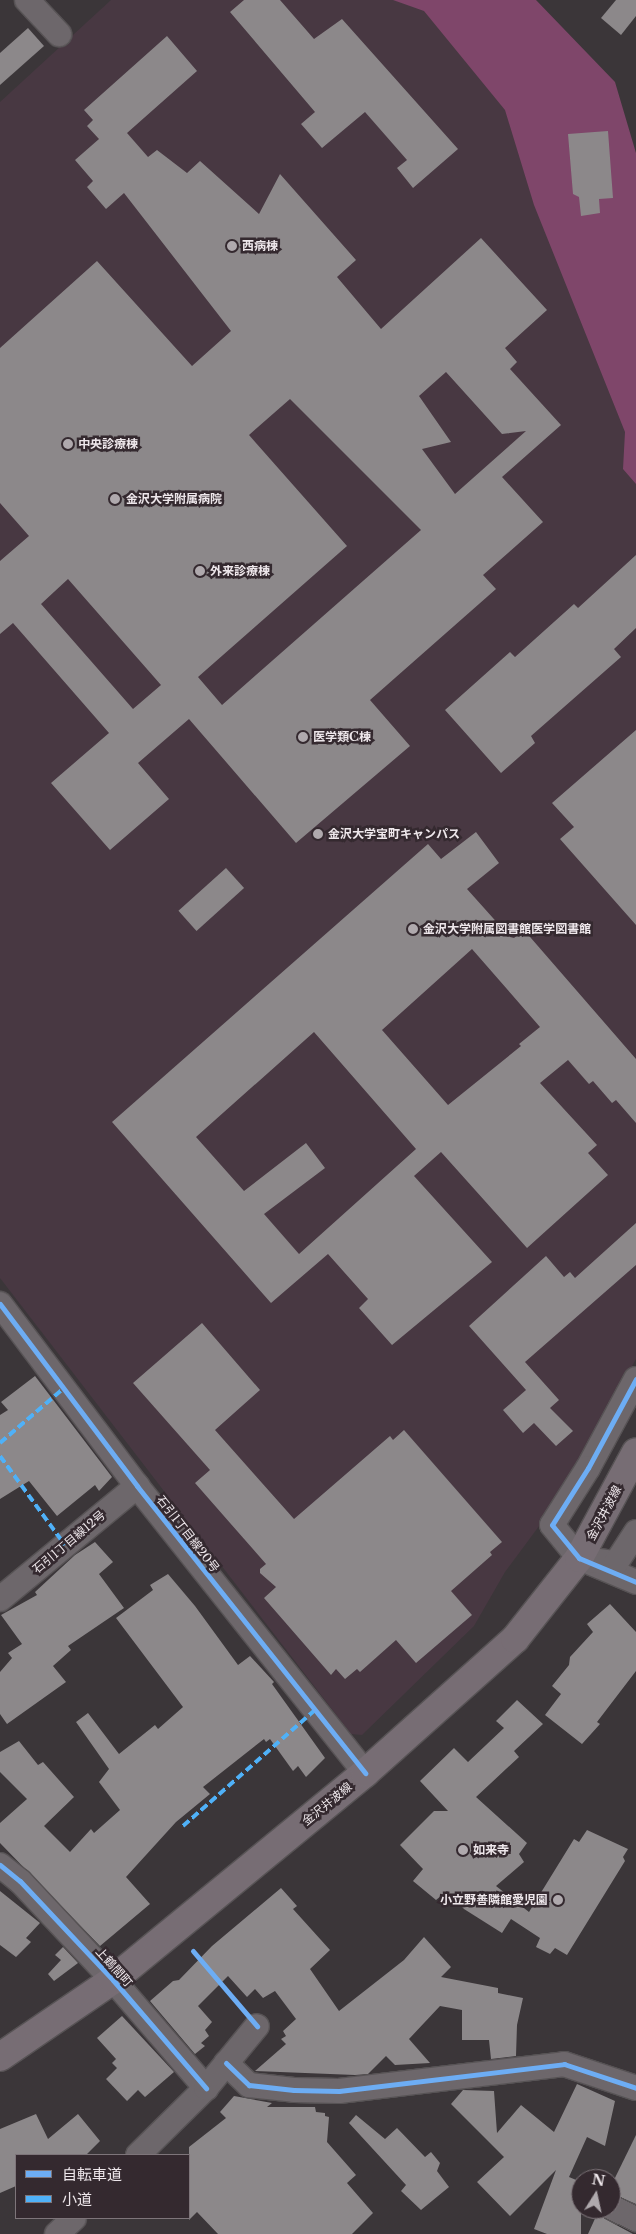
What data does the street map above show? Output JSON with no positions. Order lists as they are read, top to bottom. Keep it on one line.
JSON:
{"streets":{"main road":["金沢井波線"],"street":["石引1丁目線20号","石引1丁目線12号","上鶴間町"]},"crossings":[["金沢井波線","石引1丁目線20号"],["金沢井波線","上鶴間町"],["石引1丁目線20号","石引1丁目線12号"]],"places":["西病棟","中央診療棟","金沢大学附属病院","外来診療棟","医学類C棟","金沢大学宝町キャンパス","金沢大学附属図書館医学図書館","如来寺","小立野善隣館愛児園"],"legend":["自転車道","小道"],"north":"top"}
